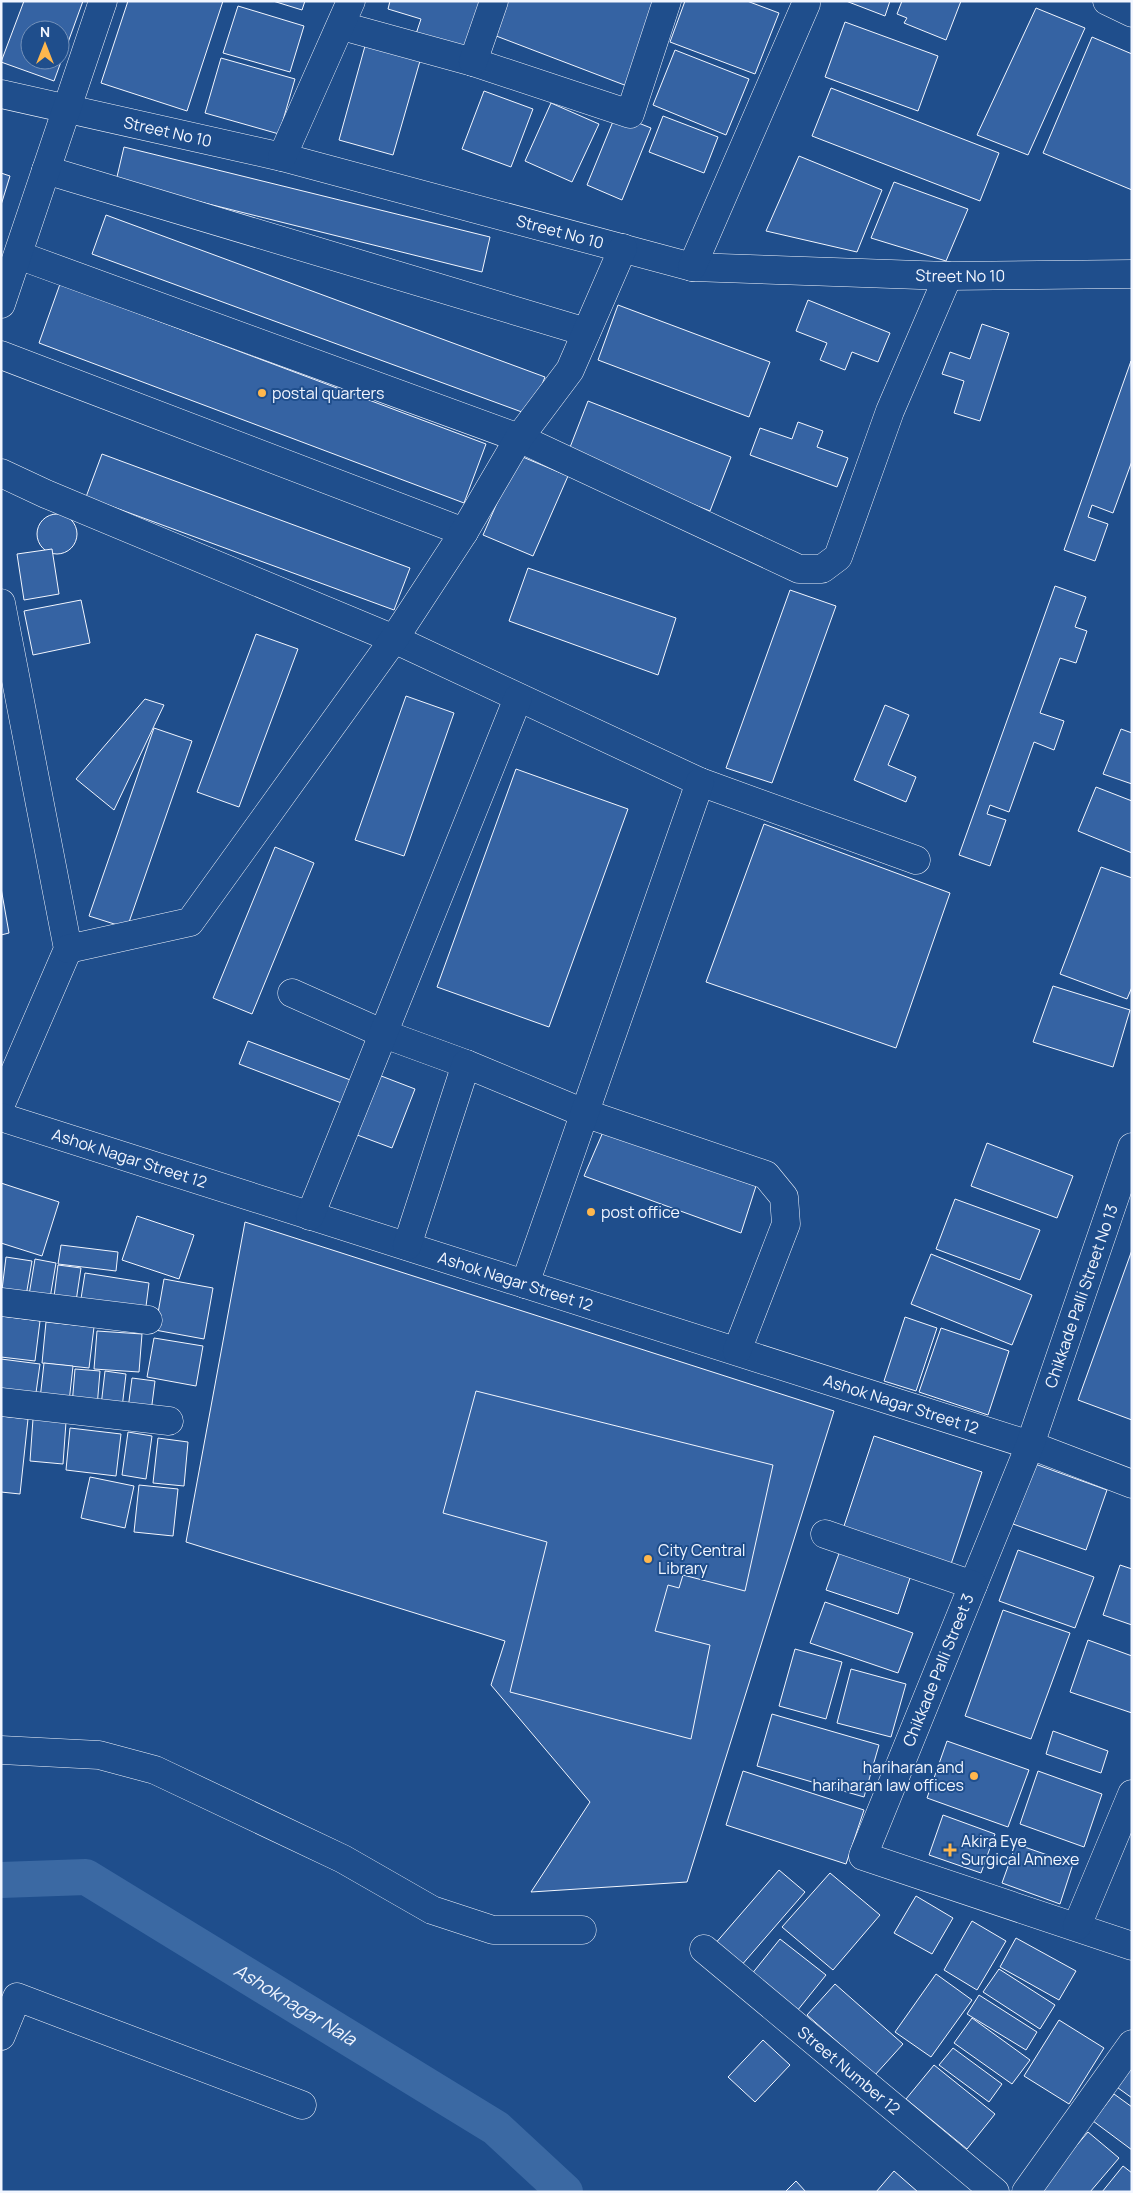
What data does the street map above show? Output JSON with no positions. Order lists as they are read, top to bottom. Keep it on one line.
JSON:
{"streets":{"street":["Street No 10","Ashok Nagar Street 12","Chikkade Palli Street No 13","Chikkade Palli Street 3","Street Number 12"]},"crossings":[["Ashok Nagar Street 12","Chikkade Palli Street No 13"],["Ashok Nagar Street 12","Chikkade Palli Street 3"],["Chikkade Palli Street No 13","Chikkade Palli Street 3"]],"water":["Ashoknagar Nala"],"places":{"other":["postal quarters","post office","City Central Library","hariharan and hariharan law offices"],"health":["Akira Eye Surgical Annexe"]},"north":"top"}
